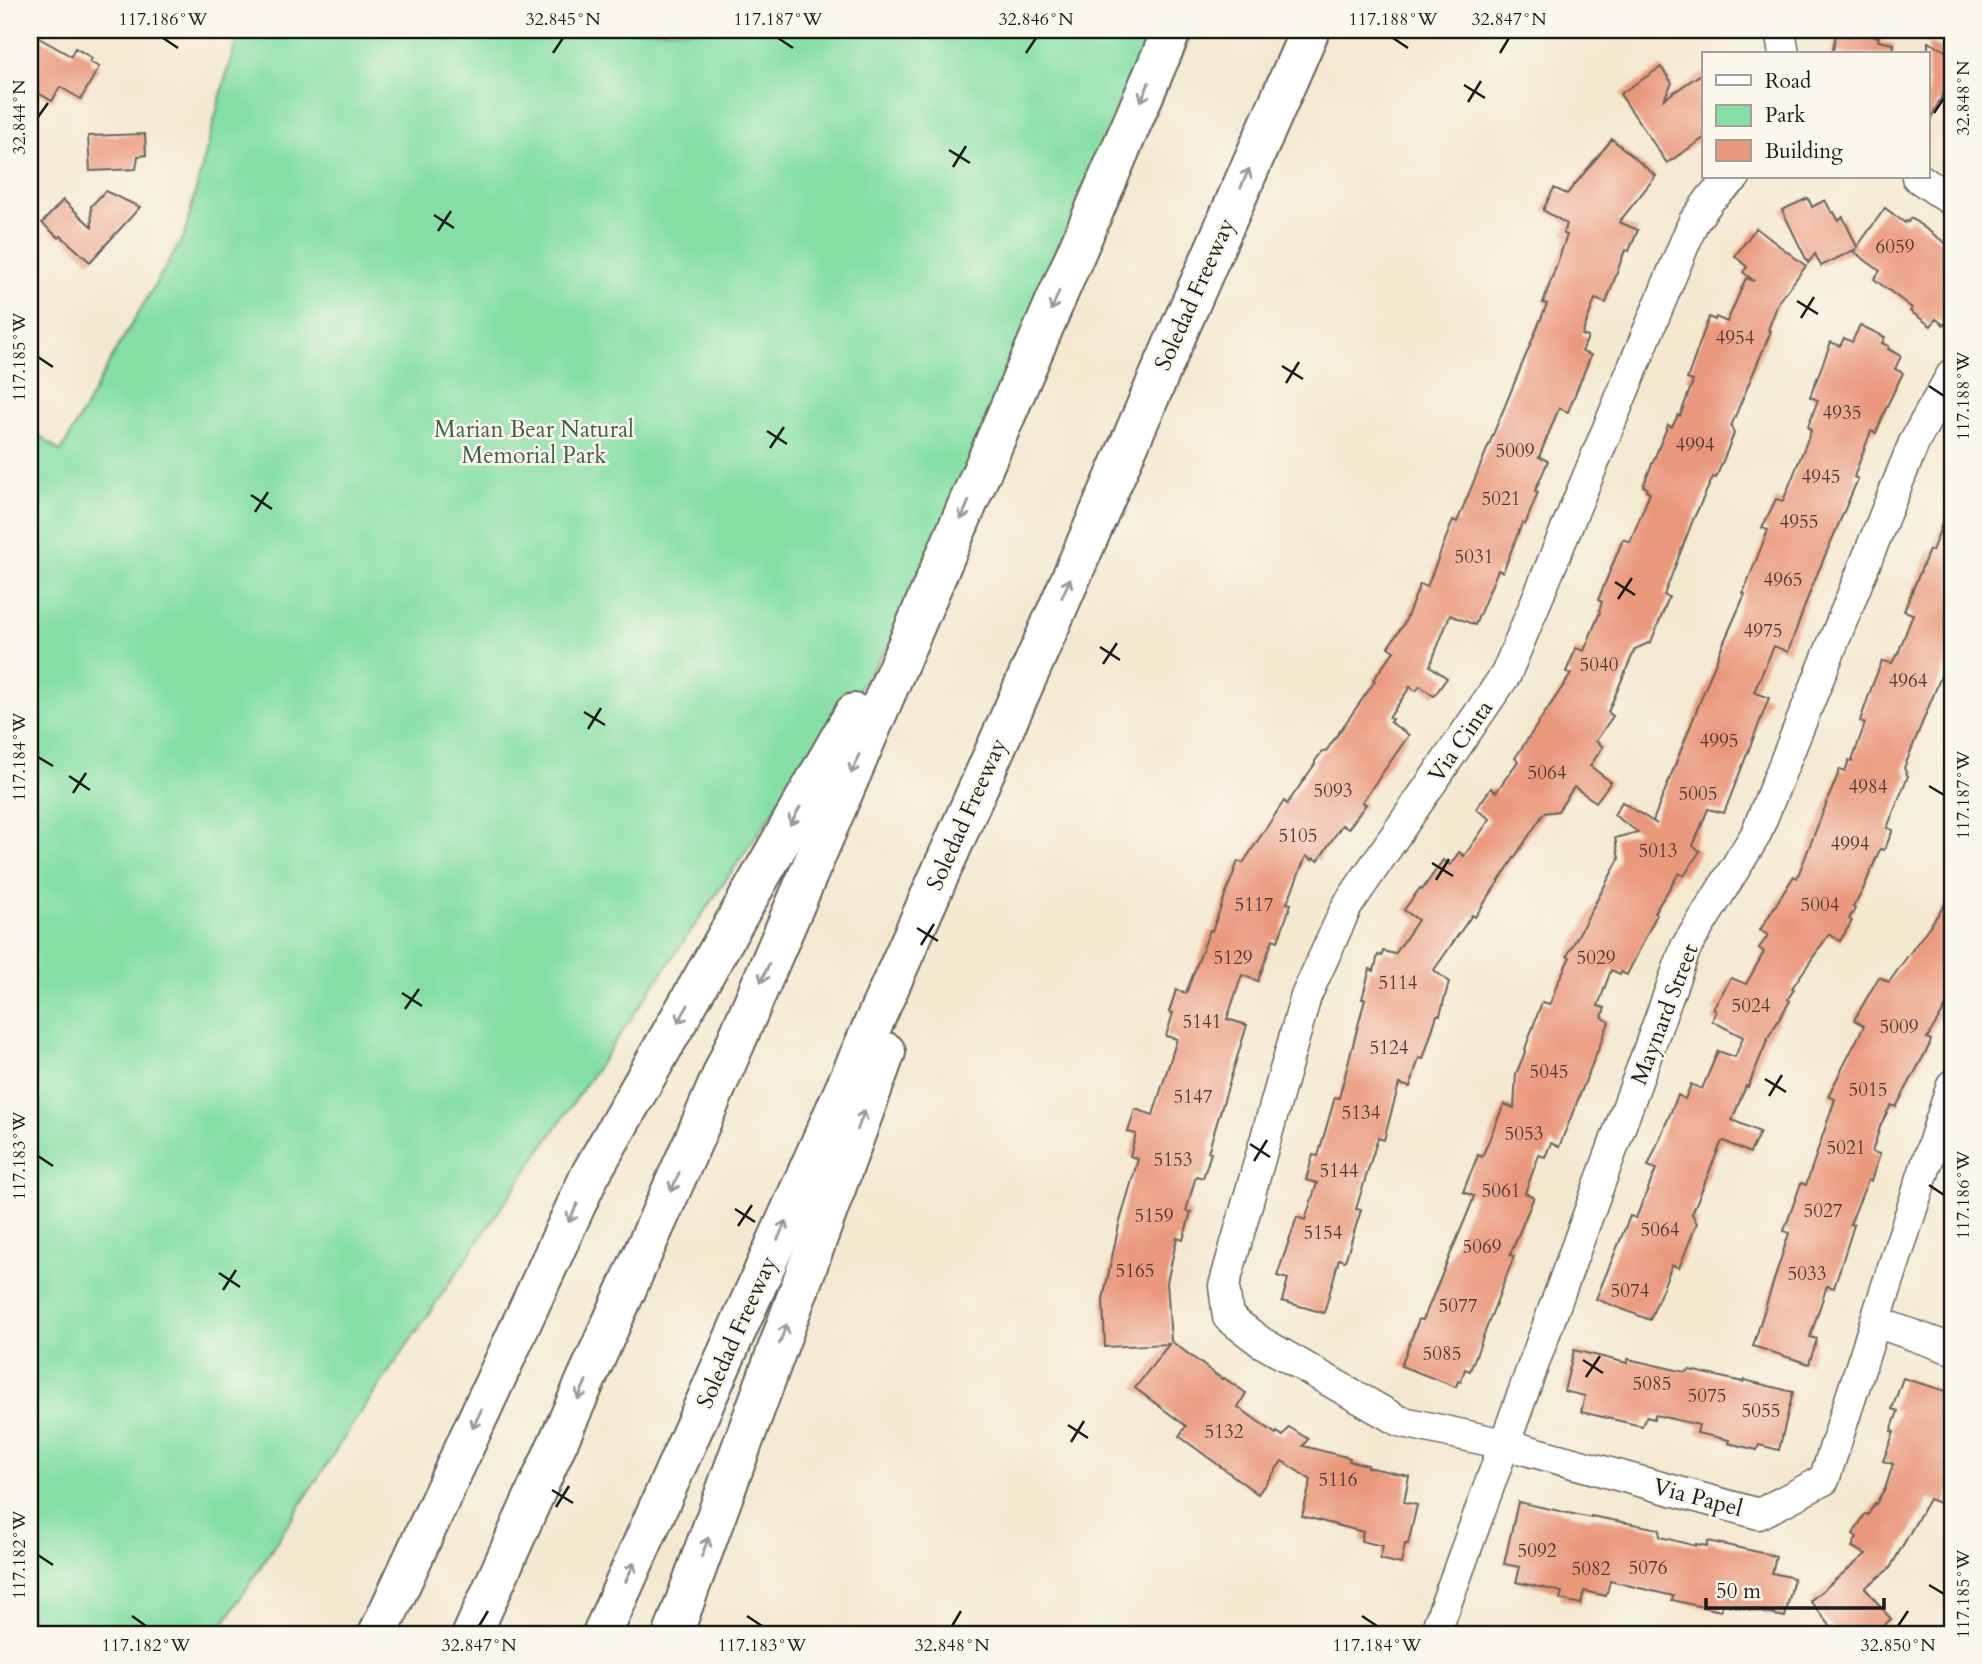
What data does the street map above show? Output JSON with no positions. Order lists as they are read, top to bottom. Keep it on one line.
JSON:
{"streets":{"highway":["Soledad Freeway"],"street":["Via Cinta","Maynard Street","Via Papel"]},"crossings":[["Via Cinta","Via Papel"],["Maynard Street","Via Papel"]],"parks":["Marian Bear Natural Memorial Park"],"house_numbers":["6059","4954","4935","4994","5009","4945","5021","4955","5031","4965","4975","5040","4964","4995","5064","4984","5093","5005","5105","4994","5013","5117","5004","5129","5029","5114","5024","5141","5009","5124","5045","5015","5147","5134","5053","5021","5153","5144","5061","5027","5159","5064","5154","5069","5165","5033","5074","5077","5085","5085","5075","5055","5132","5116","5092","5076","5082"],"legend":["Road","Park","Building"],"scale_bar":"50 m","coordinates":["117.186°W","32.845°N","117.187°W","32.846°N","117.188°W","32.847°N","32.848°N","32.844°N","117.185°W","117.184°W","117.183°W","117.182°W","32.850°N"]}
